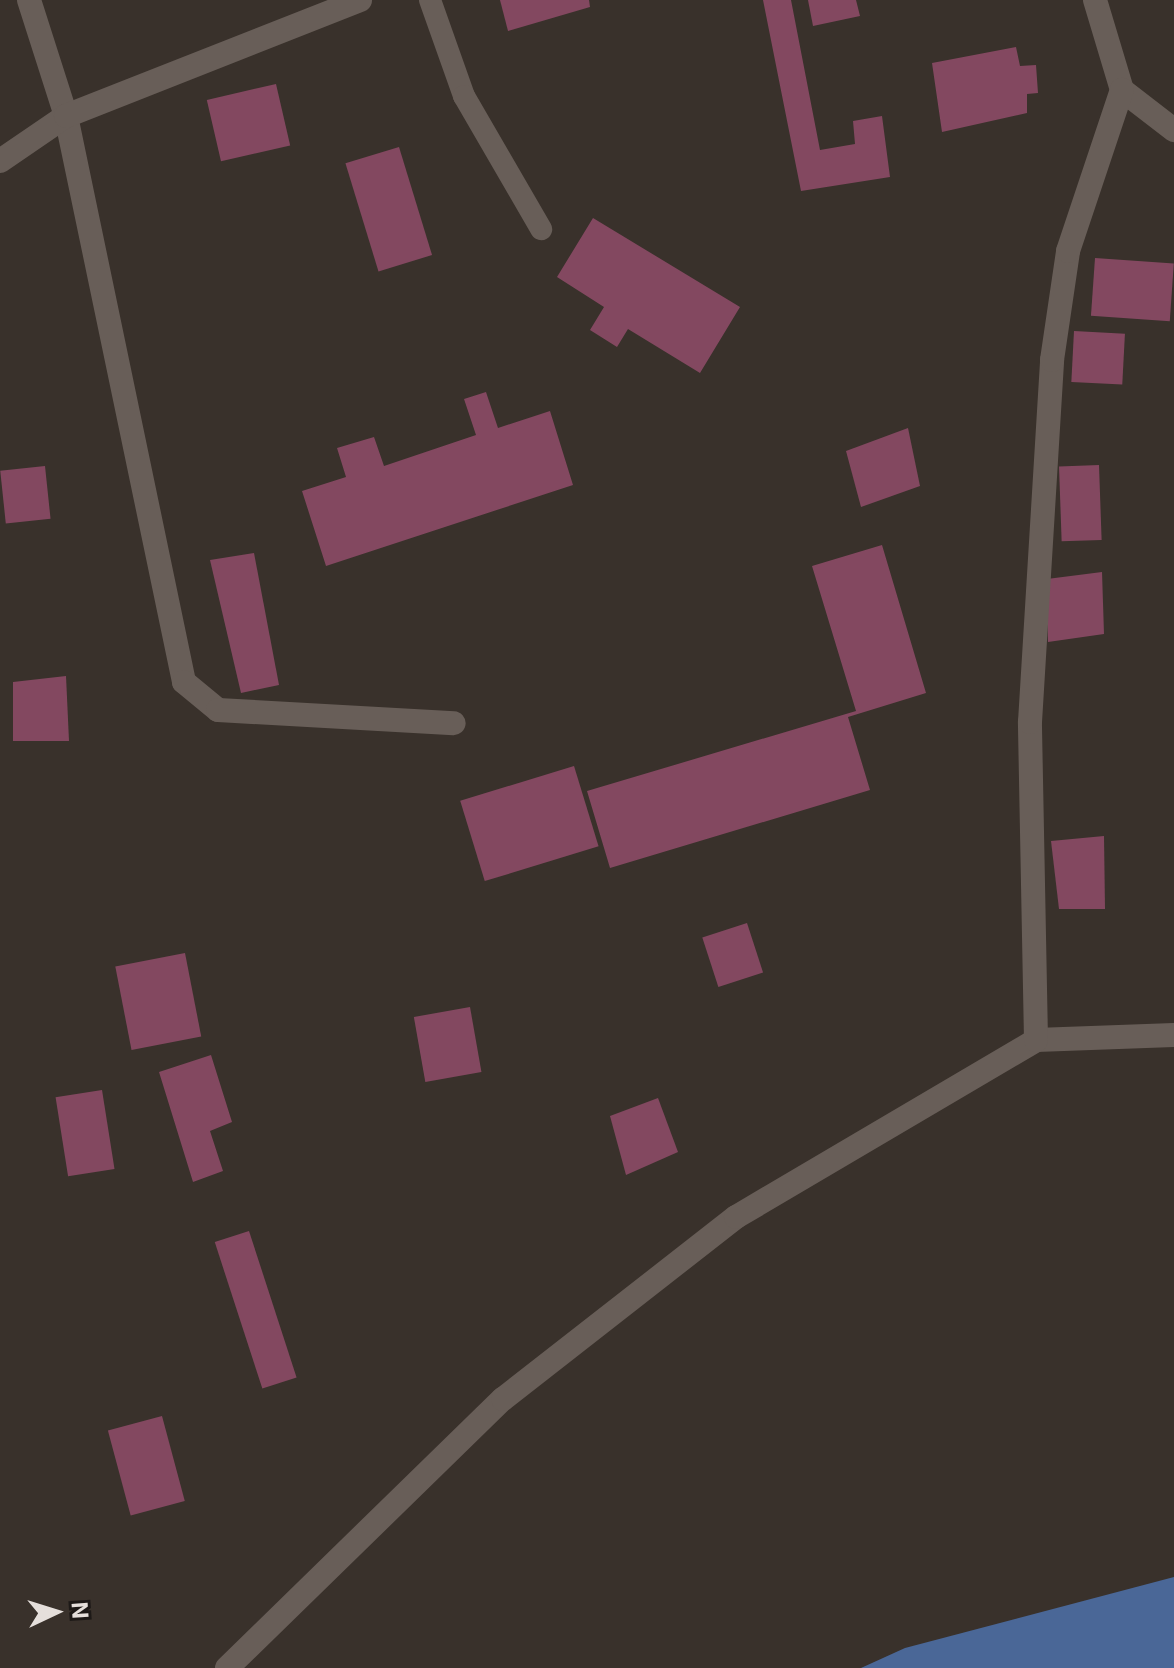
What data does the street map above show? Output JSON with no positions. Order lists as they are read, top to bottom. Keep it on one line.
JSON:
{"north":"right"}
